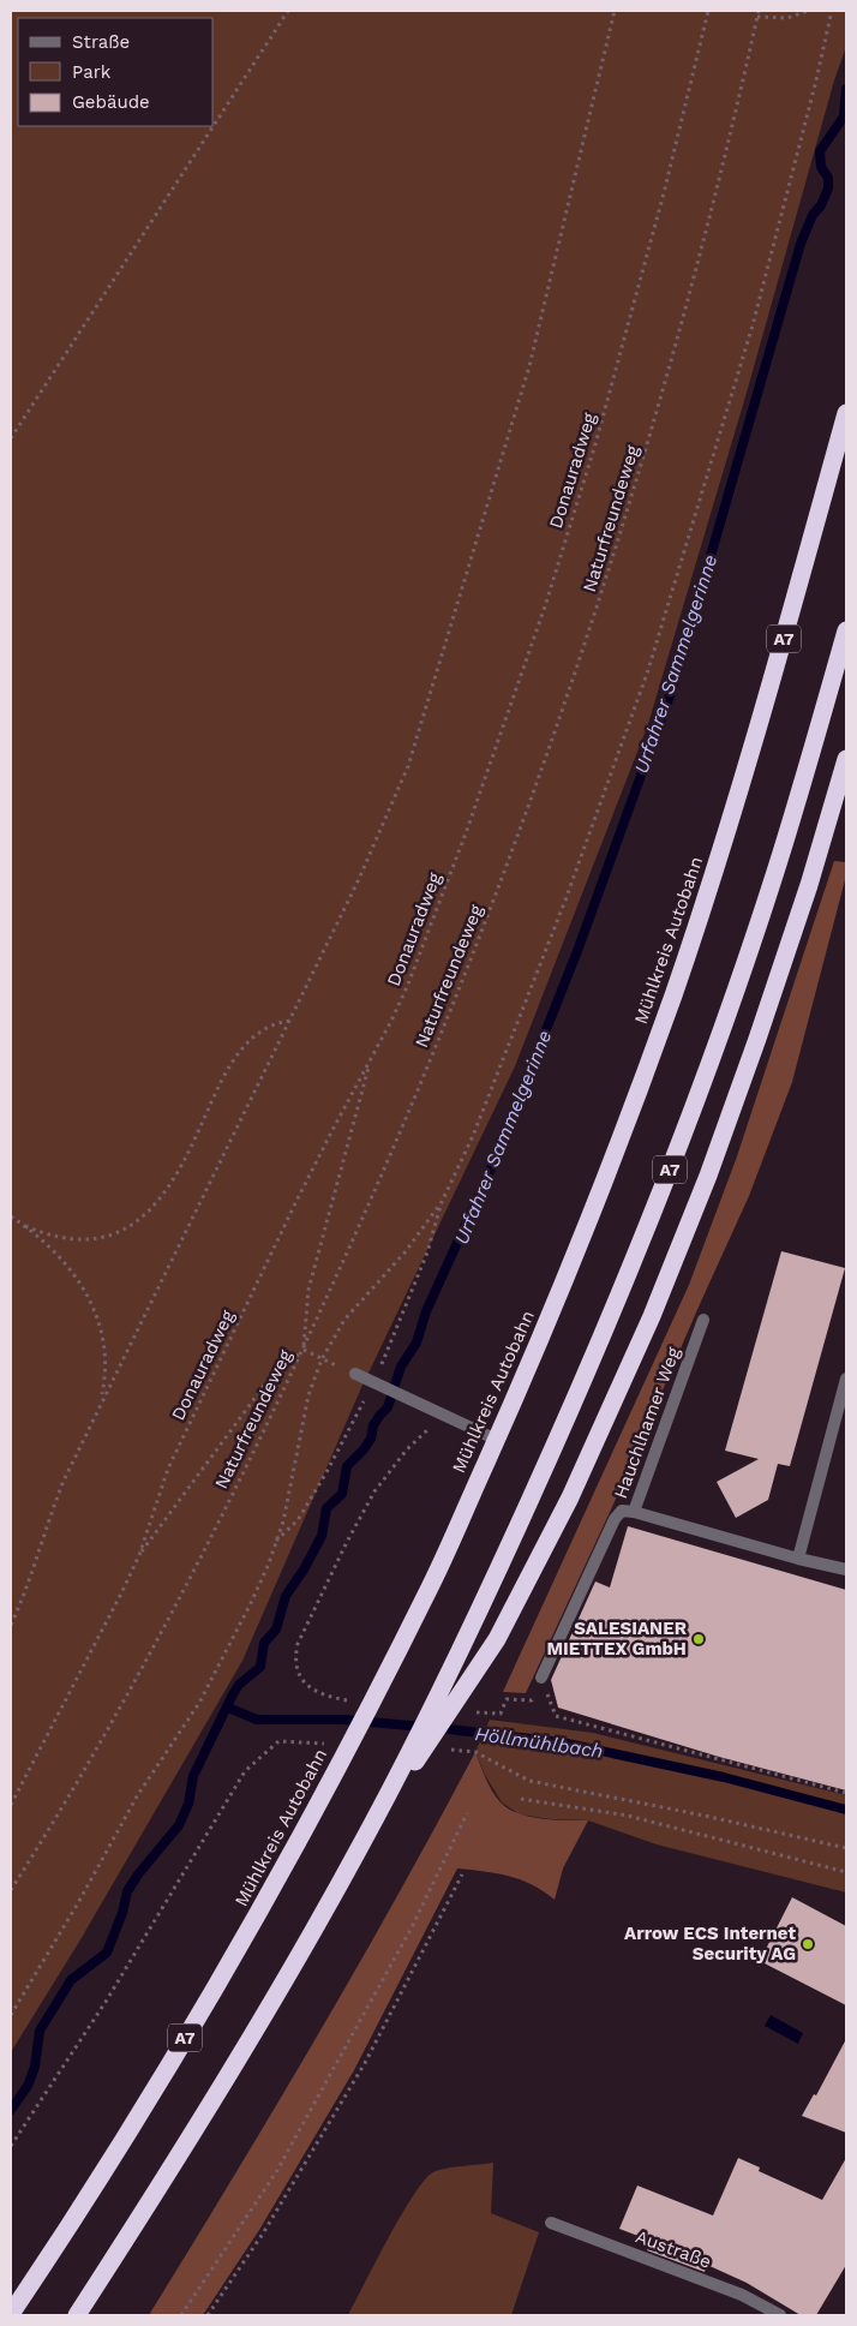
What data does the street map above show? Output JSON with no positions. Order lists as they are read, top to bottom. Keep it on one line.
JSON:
{"streets":{"highway":["A7","Mühlkreis Autobahn"],"street":["Hauchlhamer Weg","Austraße"],"path":["Donauradweg","Naturfreundeweg"]},"water":["Urfahrer Sammelgerinne","Höllmühlbach"],"places":["SALESIANER MIETTEX GmbH","Arrow ECS Internet Security AG"],"legend":["Straße","Park","Gebäude"]}
